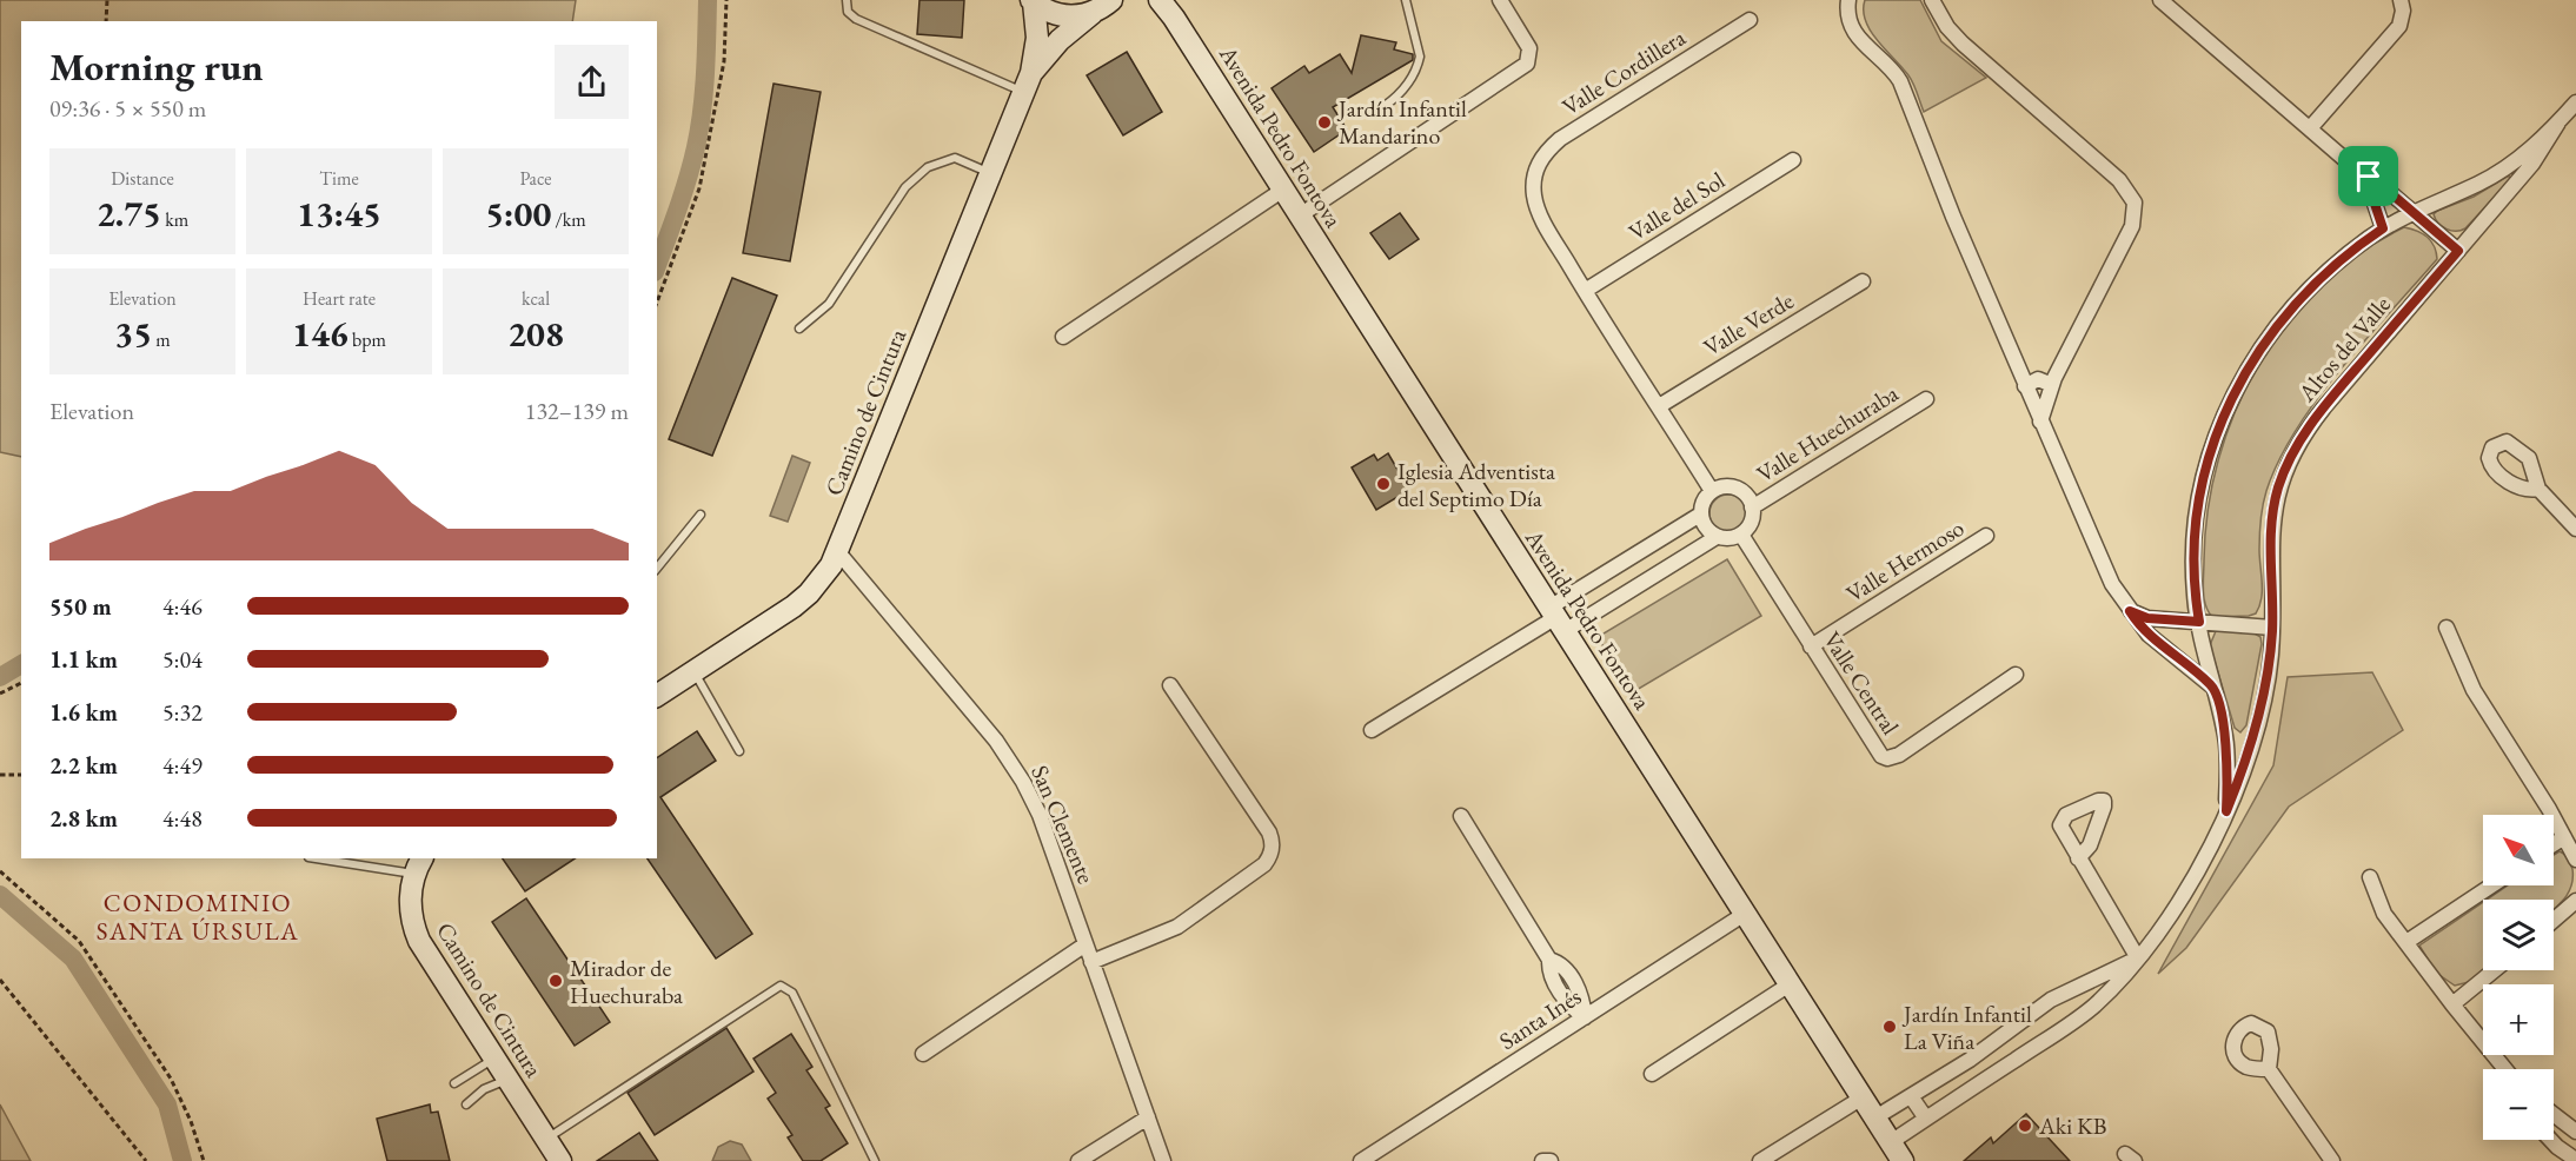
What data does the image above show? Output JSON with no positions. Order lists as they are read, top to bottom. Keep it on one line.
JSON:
{"streets":{"street":["Valle Cordillera","Avenida Pedro Fontova","Valle del Sol","Valle Verde","Altos del Valle","Camino de Cintura","Valle Huechuraba","Valle Hermoso","Valle Central","San Clemente","Santa Inés"]},"crossings":[["Valle Cordillera","Valle del Sol"],["Avenida Pedro Fontova","Altos del Valle"],["Avenida Pedro Fontova","Santa Inés"],["Camino de Cintura","San Clemente"],["Valle Huechuraba","Valle Central"],["Valle Hermoso","Valle Central"]],"districts":["CONDOMINIO SANTA ÚRSULA"],"places":["Jardín Infantil Mandarino","Iglesia Adventista del Septimo Día","Mirador de Huechuraba","Jardín Infantil La Viña","Aki KB"],"north":"top left","page":{"heading":["Morning run","09:36 · 5 × 550 m"],"stats":[["Distance","2.75 km"],["Time","13:45"],["Pace","5:00 /km"],["Elevation","35 m"],["Heart rate","146 bpm"],["kcal","208"]],"chart":["Elevation","132–139 m"],"list":[{"name":"550 m","note":"4:46"},{"name":"1.1 km","note":"5:04"},{"name":"1.6 km","note":"5:32"},{"name":"2.2 km","note":"4:49"},{"name":"2.8 km","note":"4:48"}],"map_buttons":["+","−"]}}
